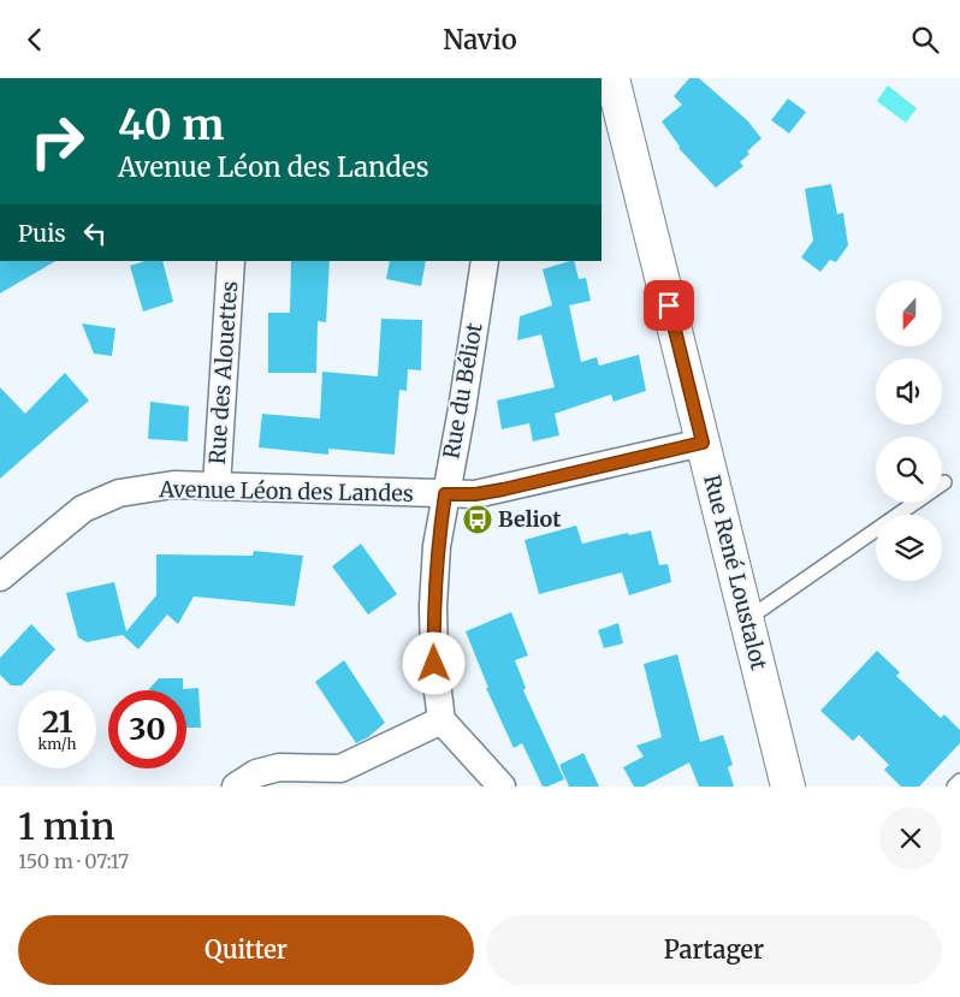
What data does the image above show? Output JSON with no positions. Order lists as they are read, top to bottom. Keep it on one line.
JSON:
{"streets":{"street":["Rue des Alouettes","Rue du Béliot","Avenue Léon des Landes","Rue René Loustalot"]},"crossings":[["Rue des Alouettes","Avenue Léon des Landes"],["Rue du Béliot","Avenue Léon des Landes"],["Avenue Léon des Landes","Rue René Loustalot"]],"places":{"bus stop":["Beliot"]},"north":"bottom","page":{"header":"Navio","turn":["40 m","Avenue Léon des Landes"],"then":"Puis","speed":"21 km/h","limit":"30","heading":["1 min","150 m · 07:17"],"buttons":["Quitter","Partager"]}}
